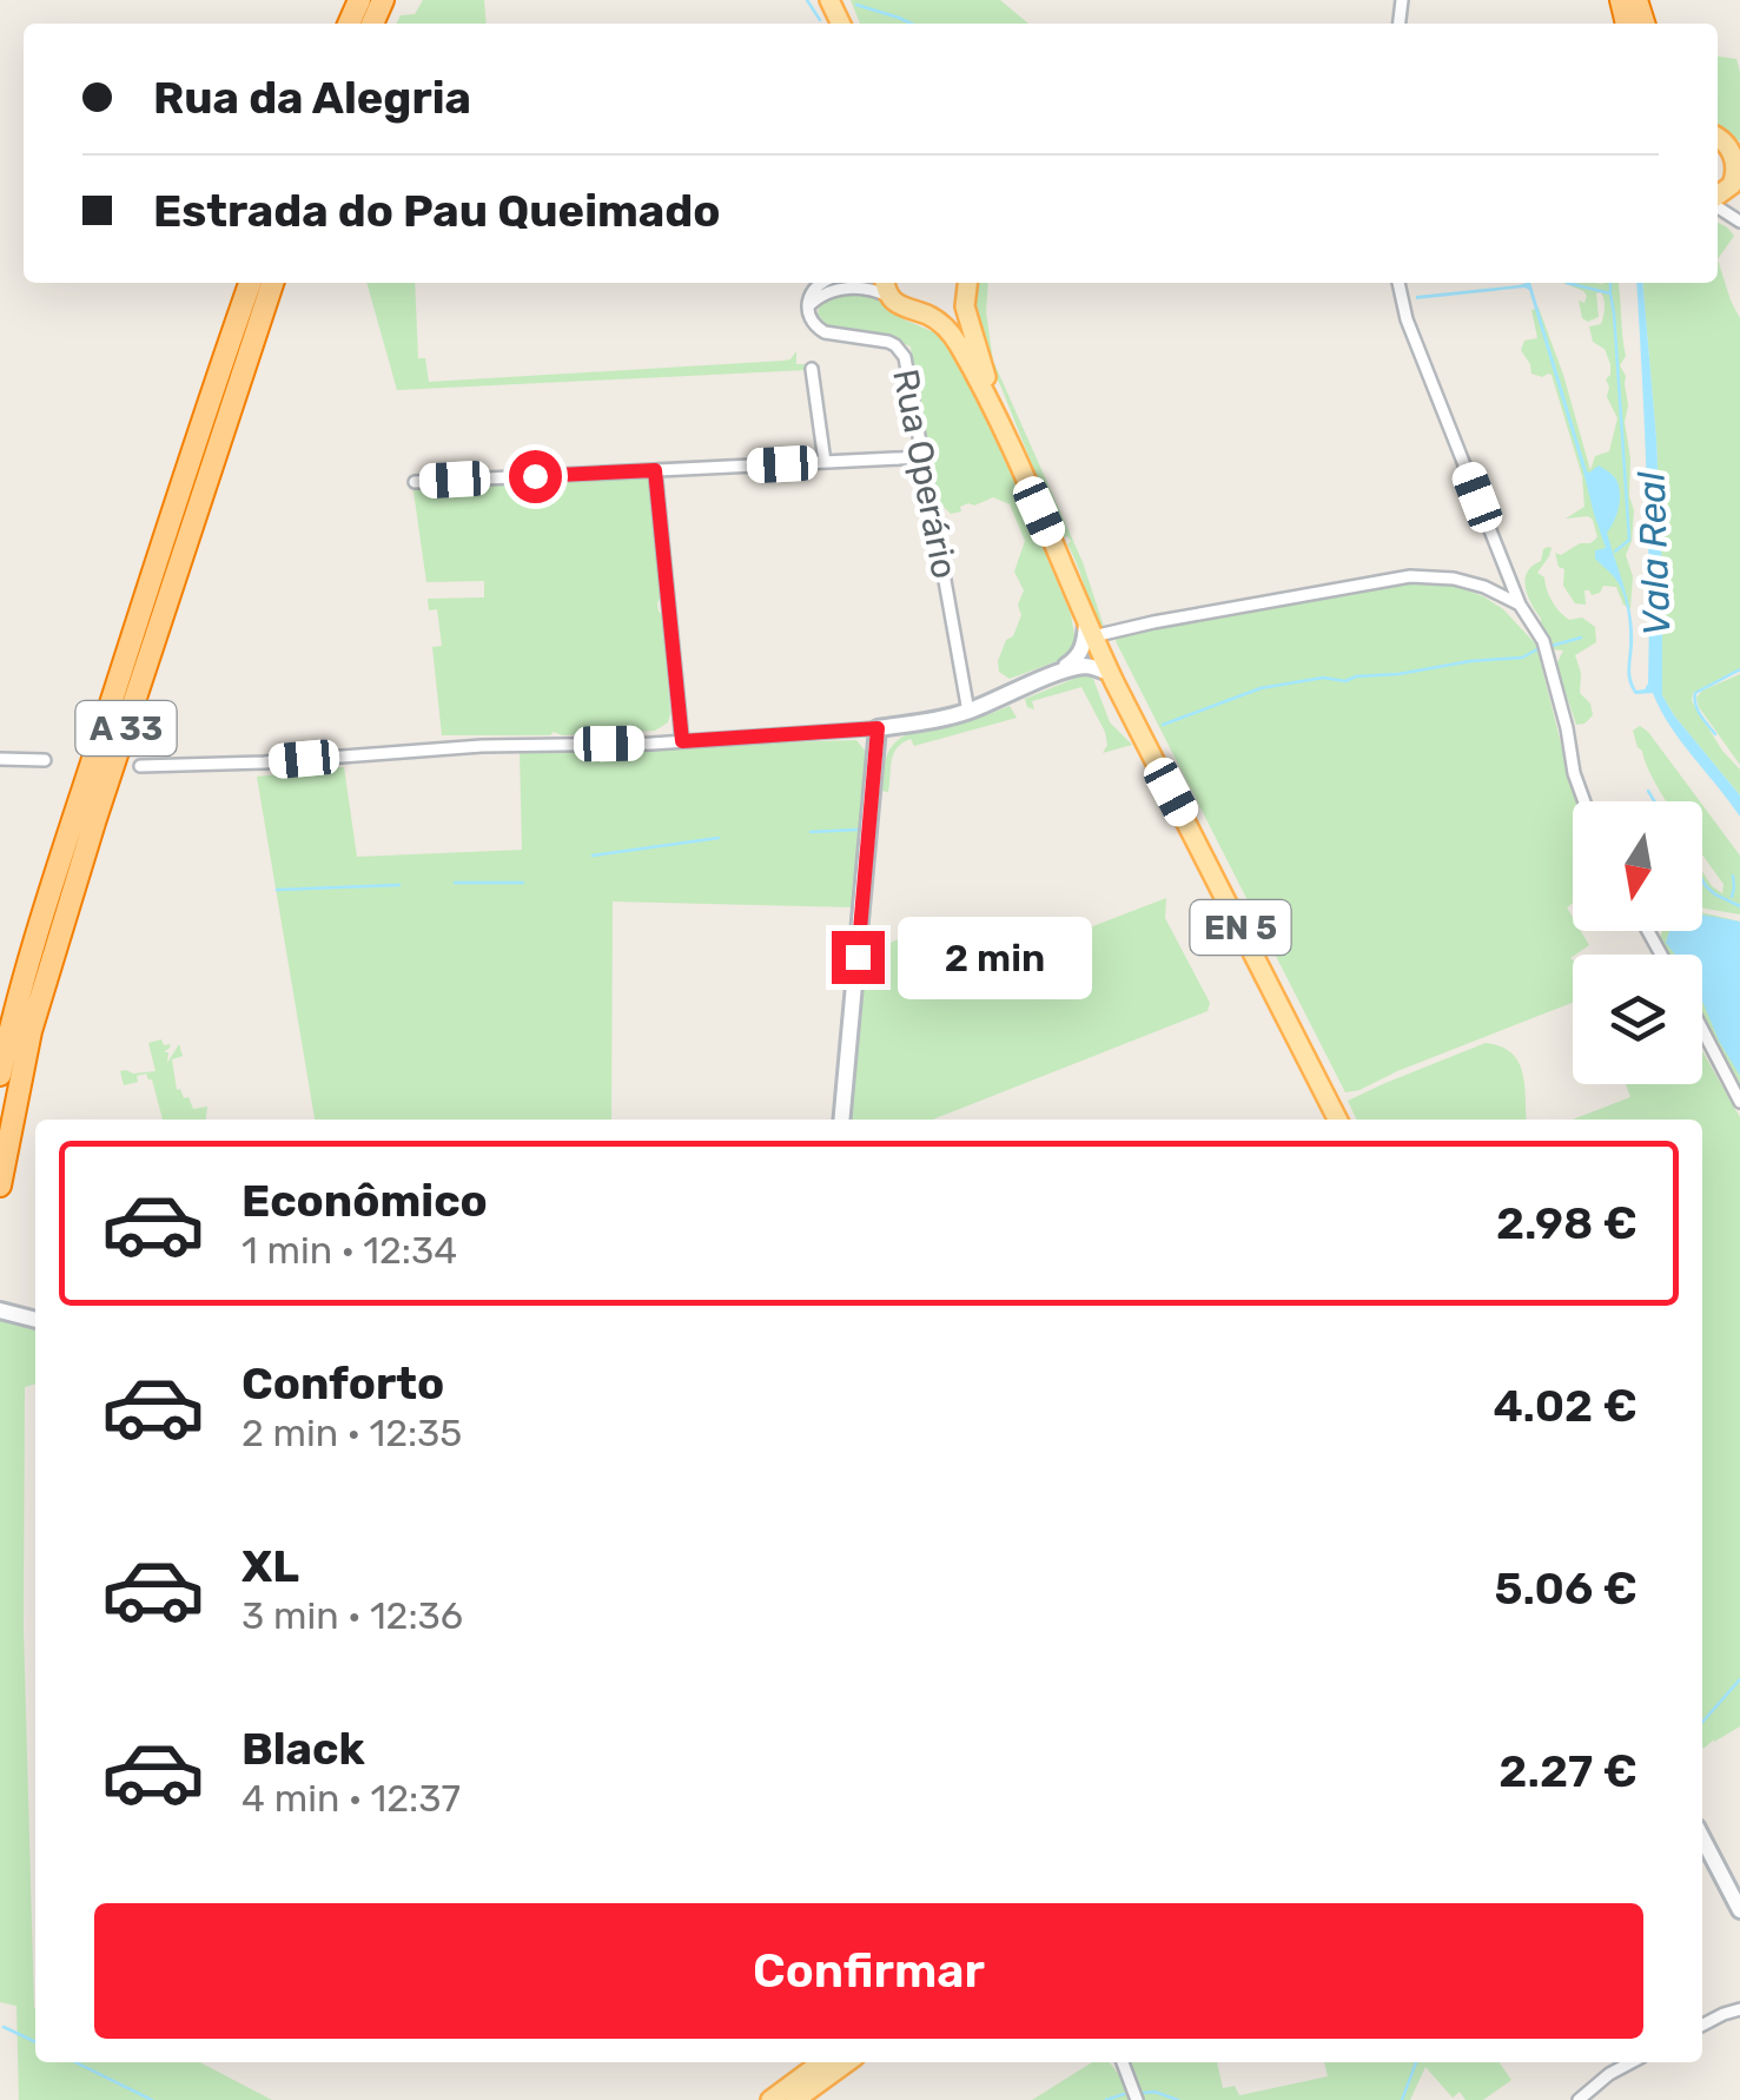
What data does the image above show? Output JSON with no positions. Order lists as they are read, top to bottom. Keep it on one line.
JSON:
{"streets":{"highway":["A 33"],"main road":["EN 5"],"street":["Rua Operário"]},"water":["Vala Real"],"north":"bottom","page":{"banner":["Rua da Alegria","Estrada do Pau Queimado"],"bubble":"2 min","list":[{"name":"Econômico","note":"1 min · 12:34","value":"2.98 €"},{"name":"Conforto","note":"2 min · 12:35","value":"4.02 €"},{"name":"XL","note":"3 min · 12:36","value":"5.06 €"},{"name":"Black","note":"4 min · 12:37","value":"2.27 €"}],"buttons":"Confirmar"}}
